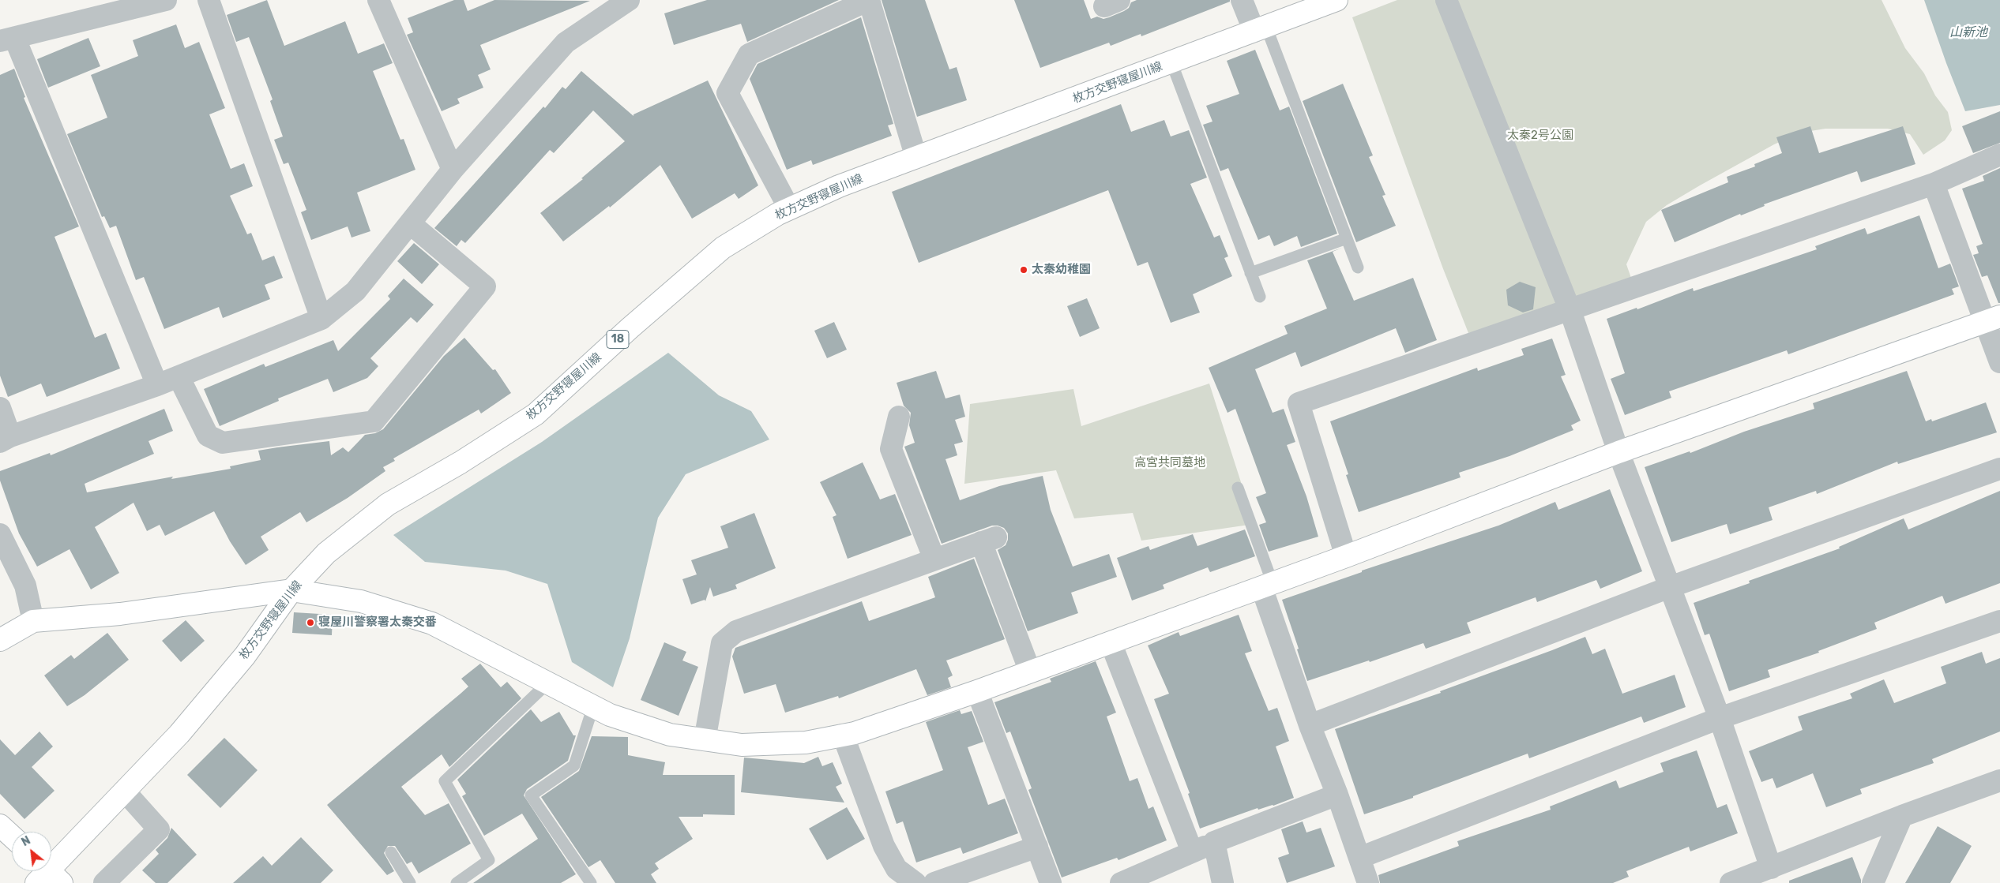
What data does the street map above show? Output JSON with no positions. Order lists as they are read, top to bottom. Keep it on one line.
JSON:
{"streets":{"main road":["枚方交野寝屋川線","18"]},"water":["山新池"],"parks":["太秦2号公園","高宮共同墓地"],"places":["太秦幼稚園","寝屋川警察署太秦交番"],"north":"top left"}
